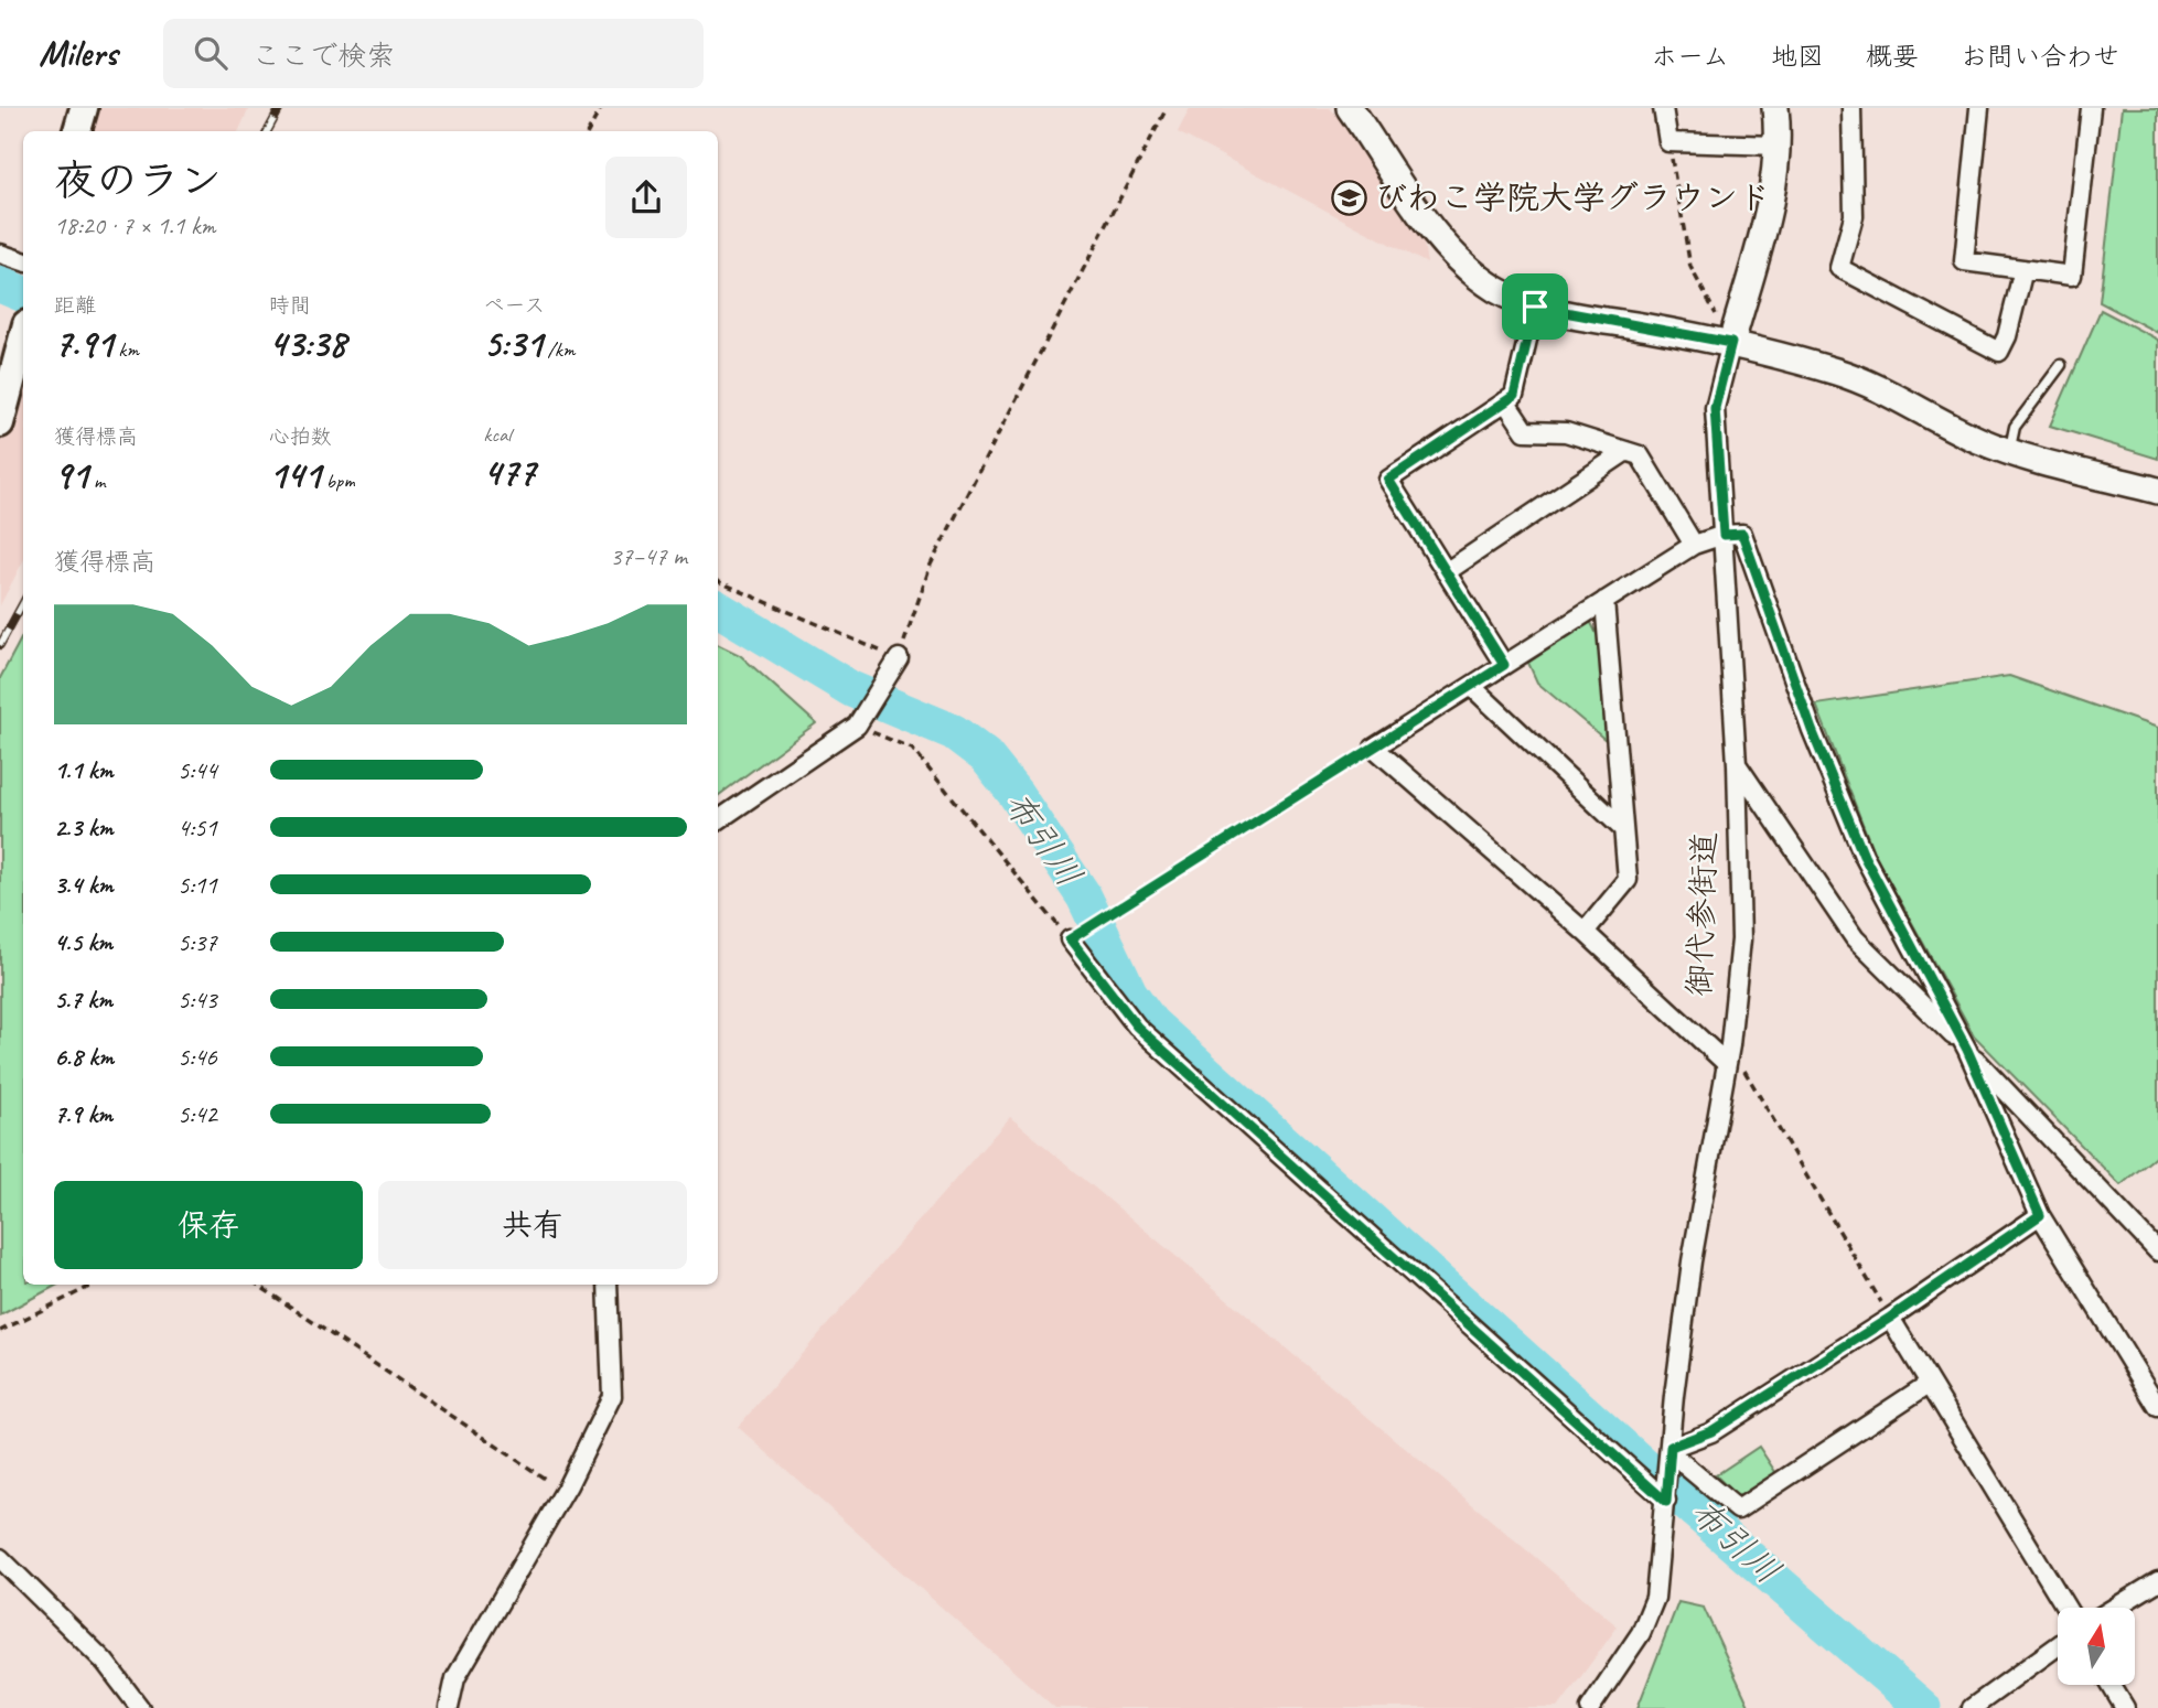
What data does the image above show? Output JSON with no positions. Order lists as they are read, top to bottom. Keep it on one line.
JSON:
{"streets":{"street":["御代参街道"]},"water":["布引川"],"places":{"school or university":["びわこ学院大学グラウンド"]},"north":"top","page":{"header":"Milers","search":"ここで検索","nav":["ホーム","地図","概要","お問い合わせ"],"heading":["夜のラン","18:20 · 7 × 1.1 km"],"stats":[["距離","7.91 km"],["時間","43:38"],["ペース","5:31 /km"],["獲得標高","91 m"],["心拍数","141 bpm"],["kcal","477"]],"chart":["獲得標高","37–47 m"],"list":[{"name":"1.1 km","note":"5:44"},{"name":"2.3 km","note":"4:51"},{"name":"3.4 km","note":"5:11"},{"name":"4.5 km","note":"5:37"},{"name":"5.7 km","note":"5:43"},{"name":"6.8 km","note":"5:46"},{"name":"7.9 km","note":"5:42"}],"buttons":["保存","共有"]}}
